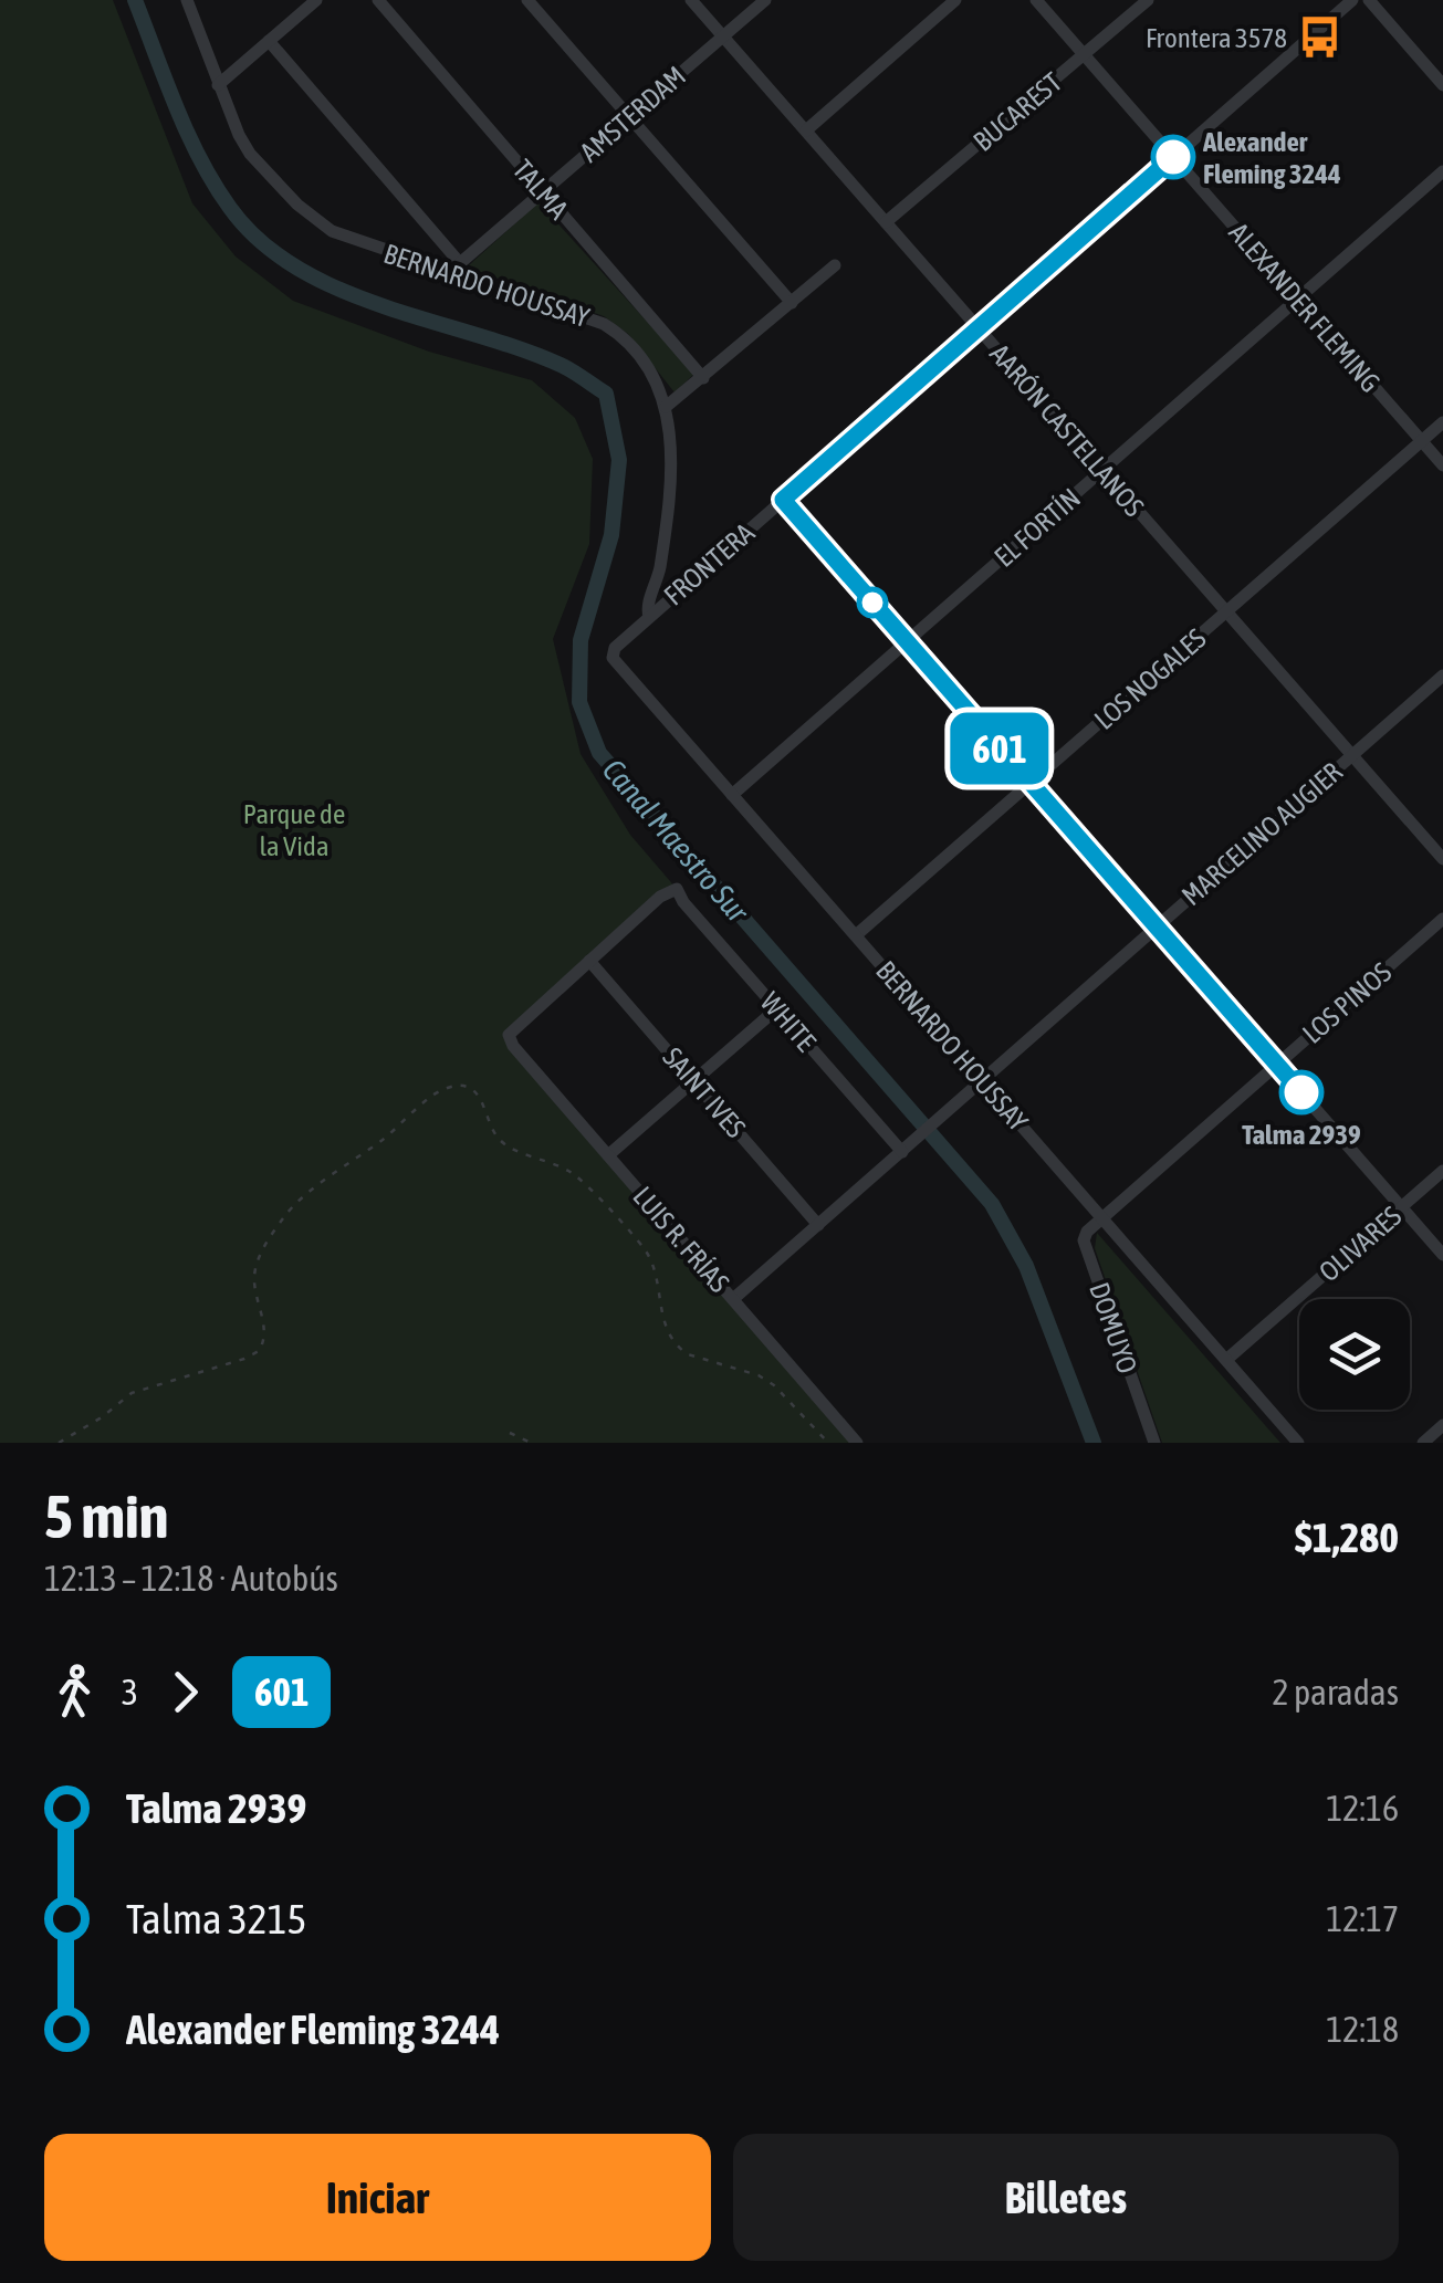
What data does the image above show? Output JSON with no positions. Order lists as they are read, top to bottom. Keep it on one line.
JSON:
{"streets":{"street":["BUCAREST","AMSTERDAM","TALMA","BERNARDO HOUSSAY","ALEXANDER FLEMING","AARÓN CASTELLANOS","EL FORTÍN","FRONTERA","LOS NOGALES","MARCELINO AUGIER","LOS PINOS","WHITE","SAINT IVES","LUIS R. FRÍAS","OLIVARES","DOMUYO"]},"crossings":[["BUCAREST","ALEXANDER FLEMING"],["BUCAREST","AARÓN CASTELLANOS"],["AMSTERDAM","TALMA"],["AMSTERDAM","BERNARDO HOUSSAY"],["AMSTERDAM","AARÓN CASTELLANOS"],["BERNARDO HOUSSAY","EL FORTÍN"],["BERNARDO HOUSSAY","FRONTERA"],["BERNARDO HOUSSAY","LOS NOGALES"],["BERNARDO HOUSSAY","MARCELINO AUGIER"],["BERNARDO HOUSSAY","LOS PINOS"],["BERNARDO HOUSSAY","OLIVARES"],["BERNARDO HOUSSAY","DOMUYO"],["ALEXANDER FLEMING","EL FORTÍN"],["ALEXANDER FLEMING","FRONTERA"],["ALEXANDER FLEMING","LOS NOGALES"],["AARÓN CASTELLANOS","EL FORTÍN"],["AARÓN CASTELLANOS","FRONTERA"],["AARÓN CASTELLANOS","LOS NOGALES"],["AARÓN CASTELLANOS","MARCELINO AUGIER"],["MARCELINO AUGIER","WHITE"],["MARCELINO AUGIER","SAINT IVES"],["MARCELINO AUGIER","LUIS R. FRÍAS"],["LOS PINOS","DOMUYO"],["WHITE","SAINT IVES"],["WHITE","LUIS R. FRÍAS"],["SAINT IVES","LUIS R. FRÍAS"]],"water":["Canal Maestro Sur"],"parks":["Parque de la Vida"],"places":{"bus stop":["Frontera 3578"],"other":["Alexander Fleming 3244","Talma 2939"]},"lines":["bus line 601"],"page":{"on_map":"601","heading":["5 min","12:13 – 12:18 · Autobús","$1,280"],"legs":["3","601","2 paradas"],"list":[{"name":"Talma 2939","value":"12:16"},{"name":"Talma 3215","value":"12:17"},{"name":"Alexander Fleming 3244","value":"12:18"}],"buttons":["Iniciar","Billetes"]}}
